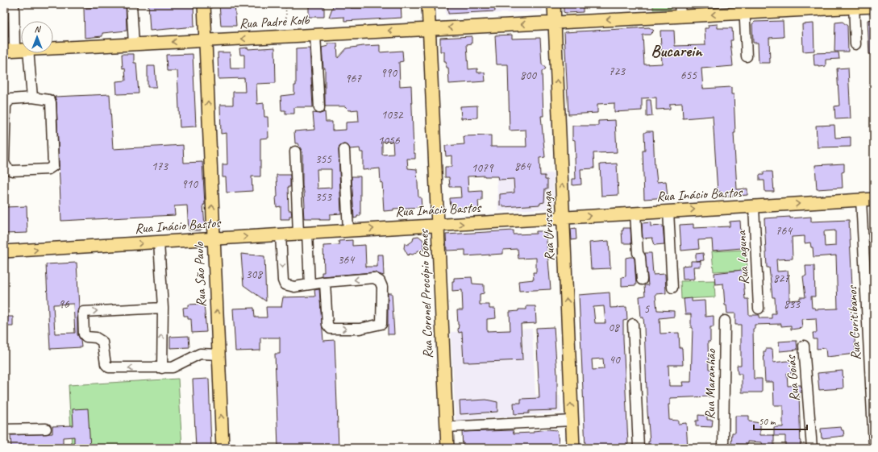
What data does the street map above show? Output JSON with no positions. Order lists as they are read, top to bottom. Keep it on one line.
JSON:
{"streets":{"main road":["Rua Padre Kolb","Rua Inácio Bastos","Rua Urussanga","Rua São Paulo","Rua Coronel Procópio Gomes"],"street":["Rua Laguna","Rua Curitibanos","Rua Goiás","Rua Maranhão"]},"crossings":[["Rua Padre Kolb","Rua Urussanga"],["Rua Padre Kolb","Rua São Paulo"],["Rua Padre Kolb","Rua Coronel Procópio Gomes"],["Rua Inácio Bastos","Rua Urussanga"],["Rua Inácio Bastos","Rua Laguna"],["Rua Inácio Bastos","Rua São Paulo"],["Rua Inácio Bastos","Rua Coronel Procópio Gomes"],["Rua Inácio Bastos","Rua Curitibanos"]],"one_way":["Rua Padre Kolb","Rua Inácio Bastos","Rua Urussanga","Rua São Paulo"],"districts":["Bucarein"],"house_numbers":["723","990","800","655","967","1032","1056","355","173","864","1079","910","353","764","364","308","827","96","833","5","08","40"],"scale_bar":"50 m","north":"top"}
